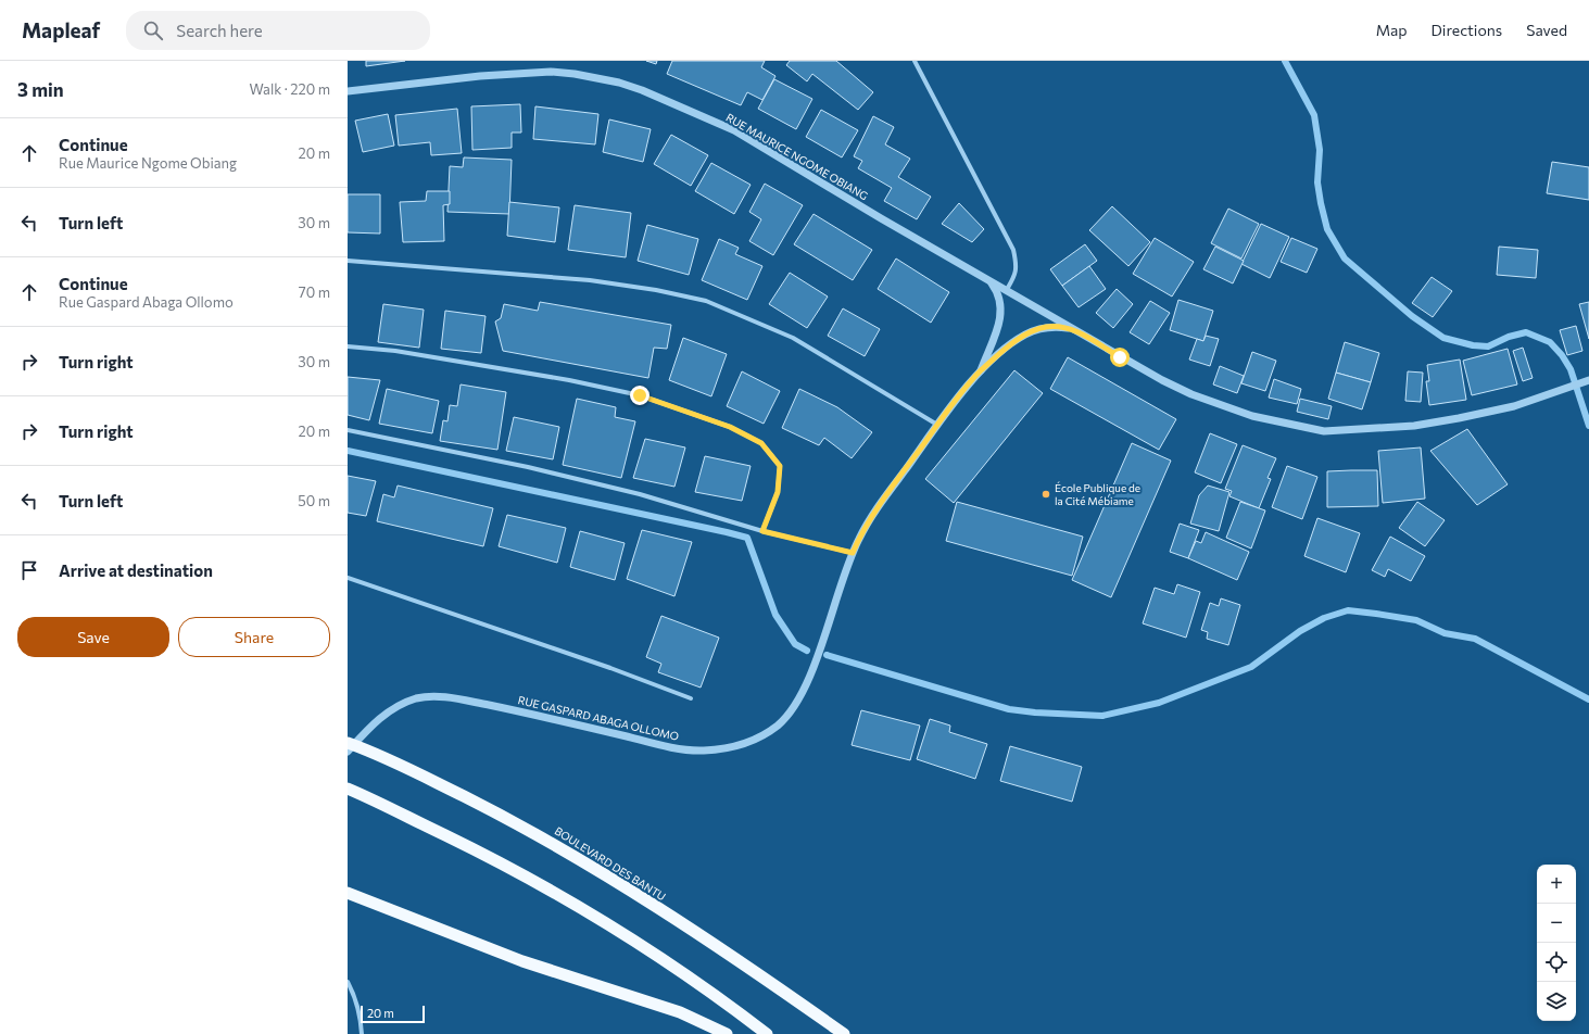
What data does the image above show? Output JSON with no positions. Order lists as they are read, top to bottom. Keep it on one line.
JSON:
{"streets":{"highway":["BOULEVARD DES BANTU"],"street":["RUE MAURICE NGOME OBIANG","RUE GASPARD ABAGA OLLOMO"]},"places":["École Publique de la Cité Mébiame"],"scale_bar":"20 m","page":{"header":"Mapleaf","search":"Search here","nav":["Map","Directions","Saved"],"heading":["3 min","Walk · 220 m"],"list":[["Continue","Rue Maurice Ngome Obiang","20 m"],["Turn left","30 m"],["Continue","Rue Gaspard Abaga Ollomo","70 m"],["Turn right","30 m"],["Turn right","20 m"],["Turn left","50 m"],"Arrive at destination"],"buttons":["Save","Share"],"map_buttons":["+","−"],"scale":"20 m"}}
